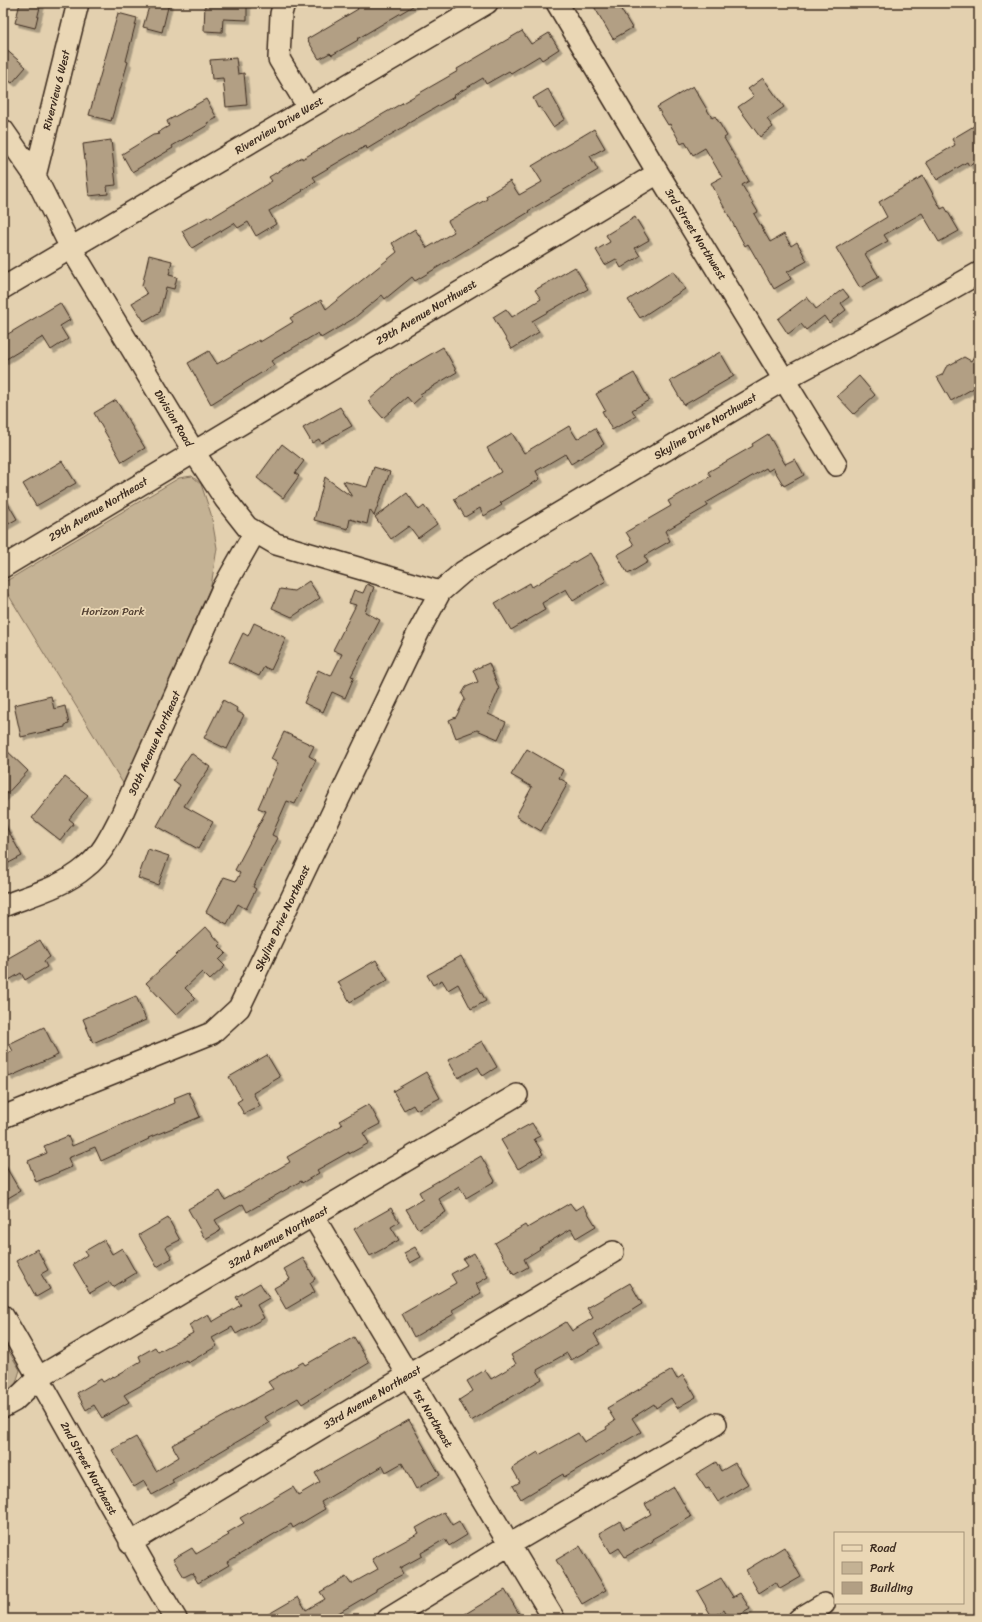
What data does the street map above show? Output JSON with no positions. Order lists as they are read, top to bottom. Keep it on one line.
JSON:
{"streets":{"street":["Riverview 6 West","Riverview Drive West","3rd Street Northwest","29th Avenue Northwest","Division Road","Skyline Drive Northwest","29th Avenue Northeast","30th Avenue Northeast","Skyline Drive Northeast","32nd Avenue Northeast","33rd Avenue Northeast","1st Northeast","2nd Street Northeast"]},"crossings":[["Riverview 6 West","Division Road"],["Riverview Drive West","Division Road"],["3rd Street Northwest","29th Avenue Northwest"],["3rd Street Northwest","Skyline Drive Northwest"],["29th Avenue Northwest","Division Road"],["29th Avenue Northwest","29th Avenue Northeast"],["Division Road","Skyline Drive Northwest"],["Division Road","29th Avenue Northeast"],["Division Road","30th Avenue Northeast"],["Division Road","Skyline Drive Northeast"],["Skyline Drive Northwest","Skyline Drive Northeast"],["32nd Avenue Northeast","1st Northeast"],["32nd Avenue Northeast","2nd Street Northeast"],["33rd Avenue Northeast","1st Northeast"],["33rd Avenue Northeast","2nd Street Northeast"]],"parks":["Horizon Park"],"legend":["Road","Park","Building"]}
